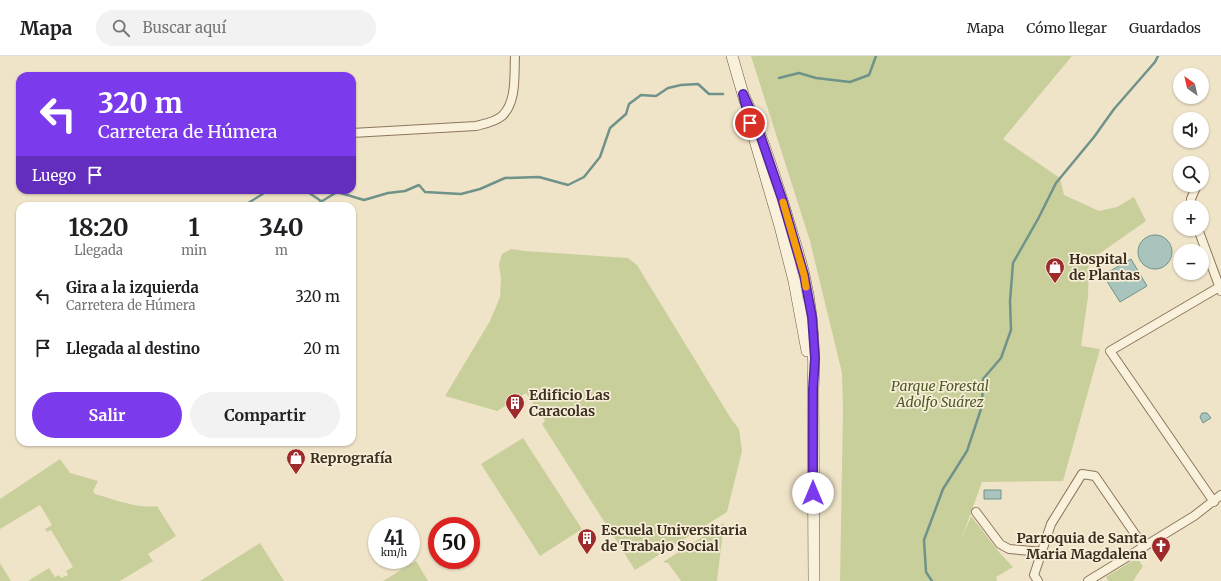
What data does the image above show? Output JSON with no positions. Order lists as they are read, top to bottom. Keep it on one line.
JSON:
{"parks":["Parque Forestal Adolfo Suárez"],"places":{"shop":["Hospital de Plantas","Reprografía"],"building":["Edificio Las Caracolas","Escuela Universitaria de Trabajo Social"],"church":["Parroquia de Santa Maria Magdalena"]},"north":"top left","page":{"header":"Mapa","search":"Buscar aquí","nav":["Mapa","Cómo llegar","Guardados"],"map_buttons":["+","−"],"turn":["320 m","Carretera de Húmera"],"then":"Luego","eta":["18:20","Llegada","1","min","340","m"],"list":[{"name":"Gira a la izquierda","note":"Carretera de Húmera","value":"320 m"},{"name":"Llegada al destino","value":"20 m"}],"buttons":["Salir","Compartir"],"speed":"41 km/h","limit":"50"}}
